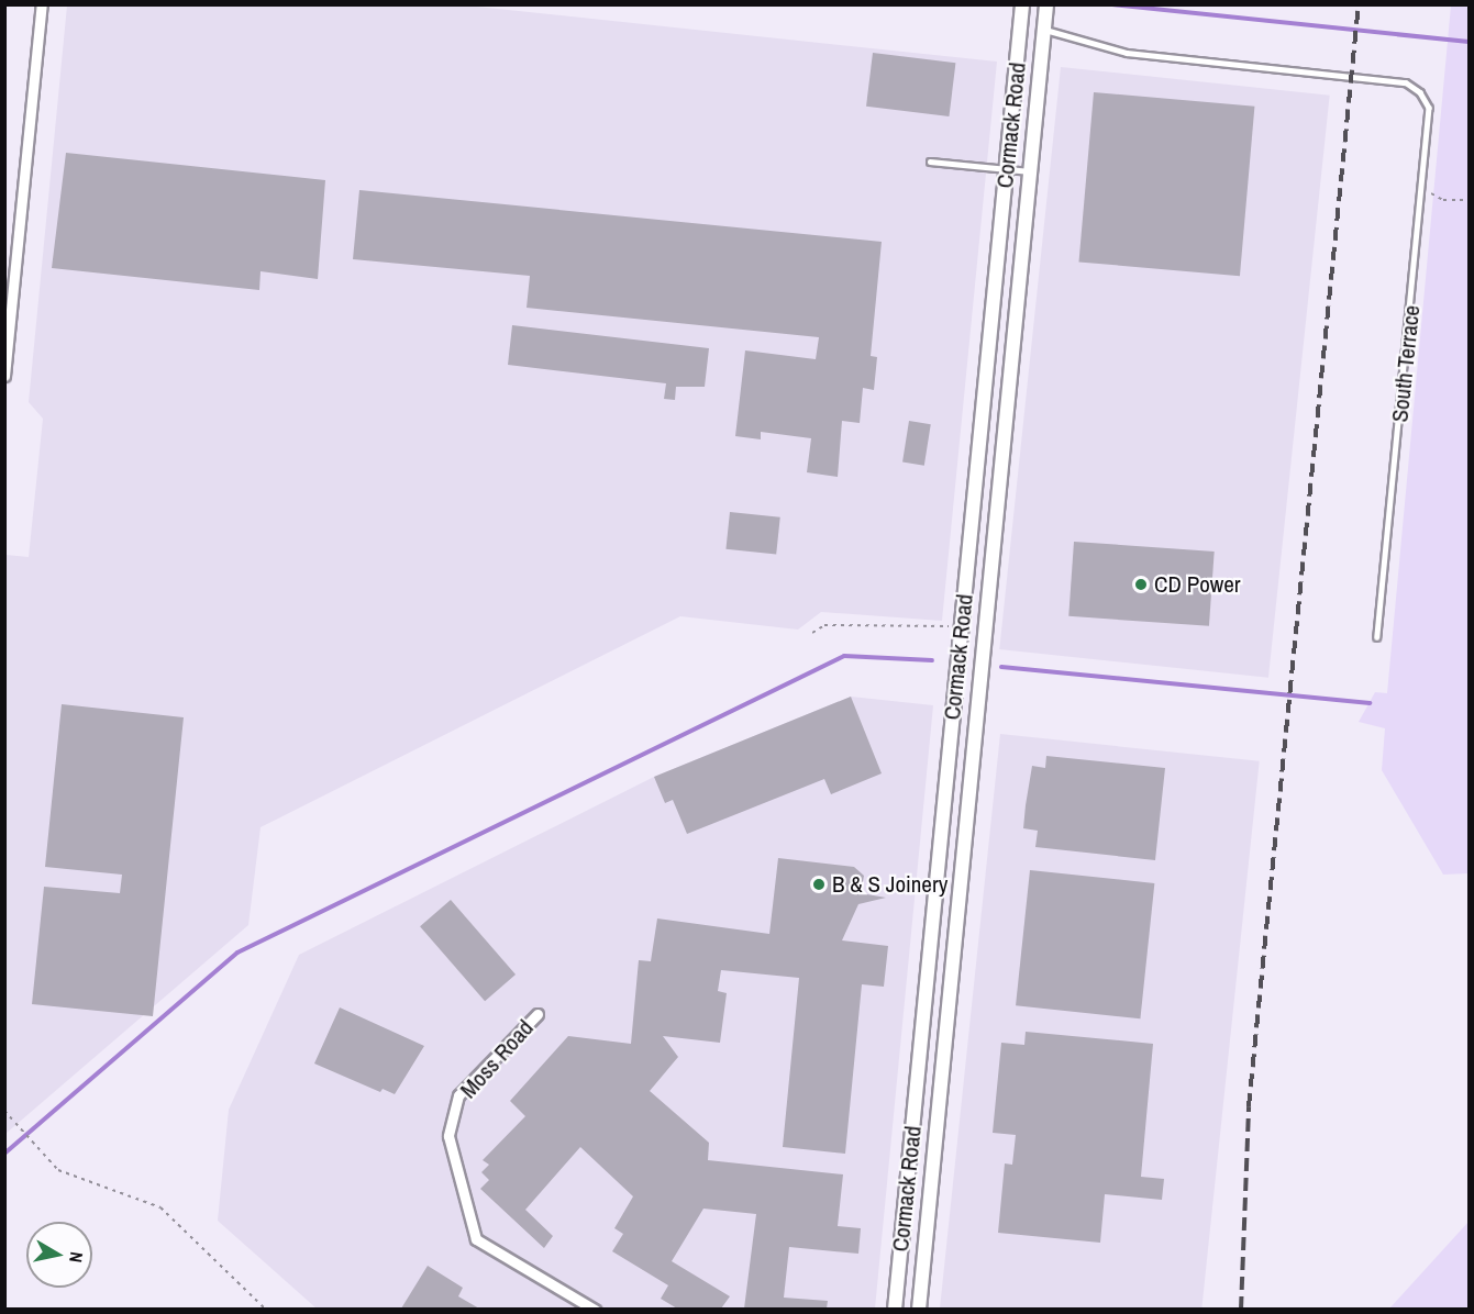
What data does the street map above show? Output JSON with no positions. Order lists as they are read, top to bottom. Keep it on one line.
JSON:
{"streets":{"street":["Cormack Road","Moss Road"],"lane":["South Terrace"]},"crossings":[["Cormack Road","South Terrace"]],"places":["CD Power","B & S Joinery"],"north":"right"}
